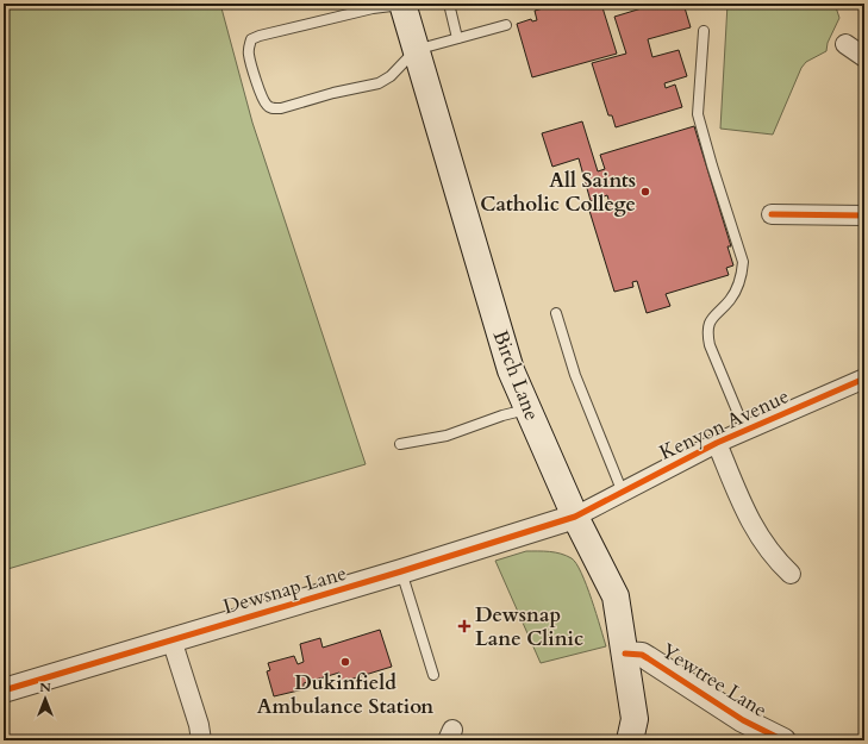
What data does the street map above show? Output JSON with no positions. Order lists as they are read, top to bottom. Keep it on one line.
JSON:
{"streets":{"main road":["Birch Lane"],"street":["Kenyon Avenue","Dewsnap Lane","Yewtree Lane"]},"crossings":[["Birch Lane","Kenyon Avenue"],["Birch Lane","Dewsnap Lane"],["Birch Lane","Yewtree Lane"],["Kenyon Avenue","Dewsnap Lane"]],"places":{"other":["All Saints Catholic College","Dukinfield Ambulance Station"],"health":["Dewsnap Lane Clinic"]},"north":"top"}
